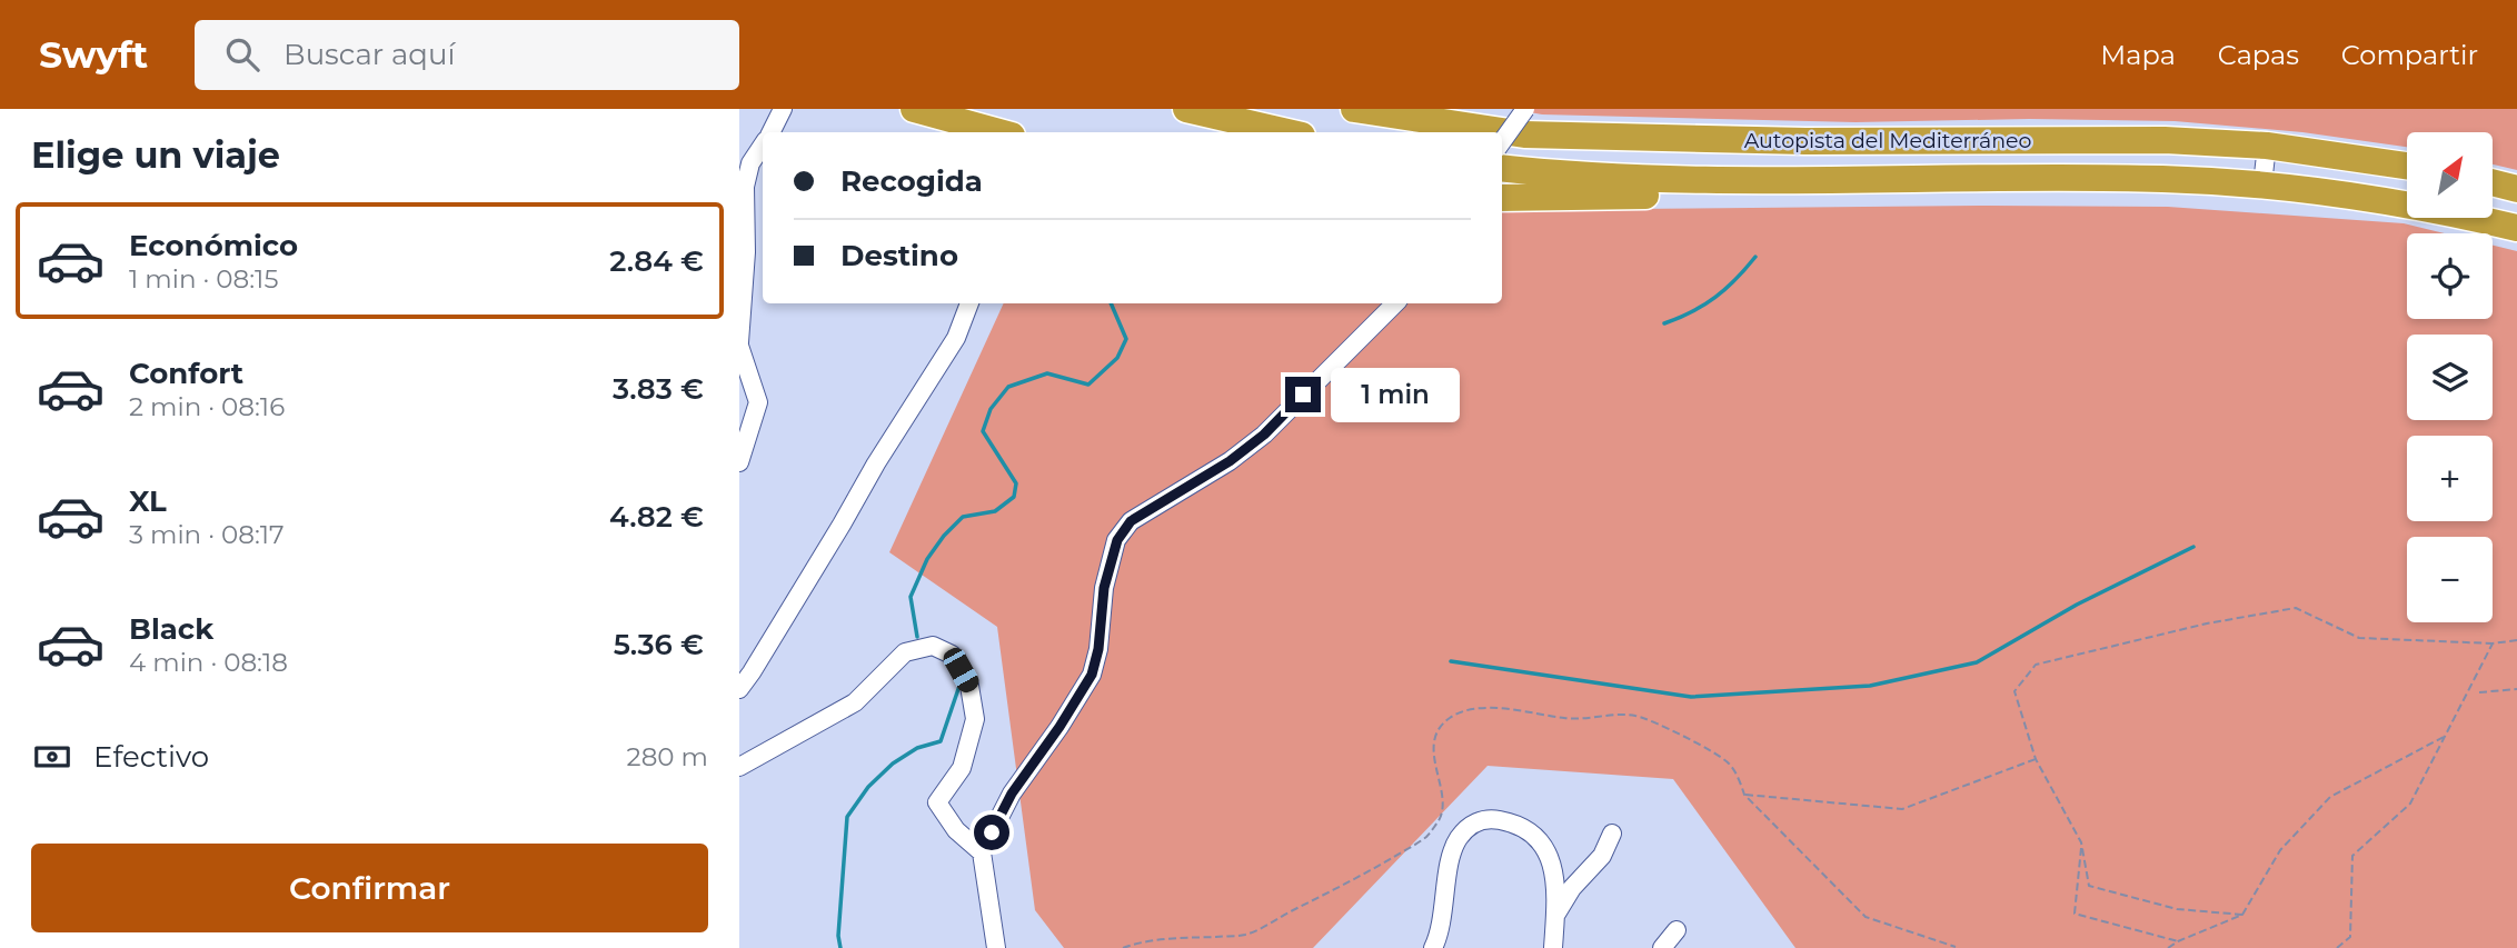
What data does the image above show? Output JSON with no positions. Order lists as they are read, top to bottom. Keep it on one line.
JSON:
{"streets":{"highway":["Autopista del Mediterráneo"]},"north":"top right","page":{"header":"Swyft","search":"Buscar aquí","nav":["Mapa","Capas","Compartir"],"heading":"Elige un viaje","map_buttons":["+","−"],"banner":["Recogida","Destino"],"list":[{"name":"Económico","note":"1 min · 08:15","value":"2.84 €"},{"name":"Confort","note":"2 min · 08:16","value":"3.83 €"},{"name":"XL","note":"3 min · 08:17","value":"4.82 €"},{"name":"Black","note":"4 min · 08:18","value":"5.36 €"}],"bubble":"1 min","pay":["Efectivo","280 m"],"buttons":"Confirmar"}}
